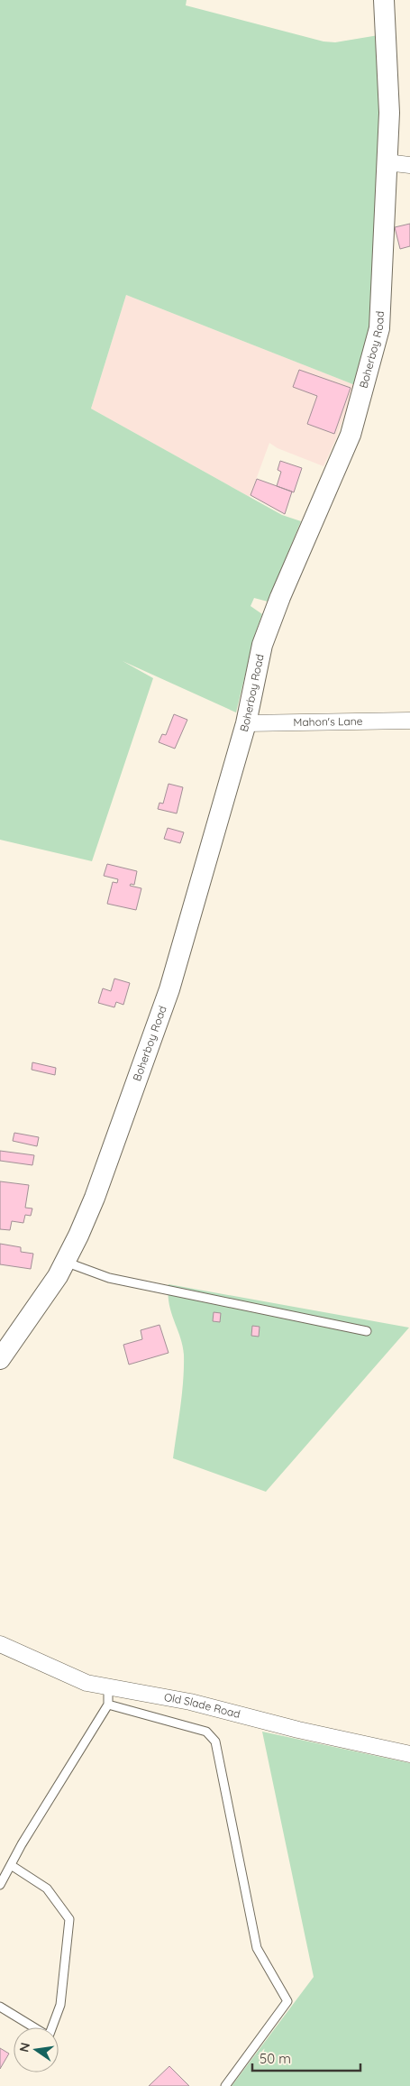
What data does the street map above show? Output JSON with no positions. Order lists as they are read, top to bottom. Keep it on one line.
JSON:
{"streets":{"street":["Boherboy Road","Mahon's Lane","Old Slade Road"]},"crossings":[["Boherboy Road","Mahon's Lane"]],"scale_bar":"50 m","north":"left"}
